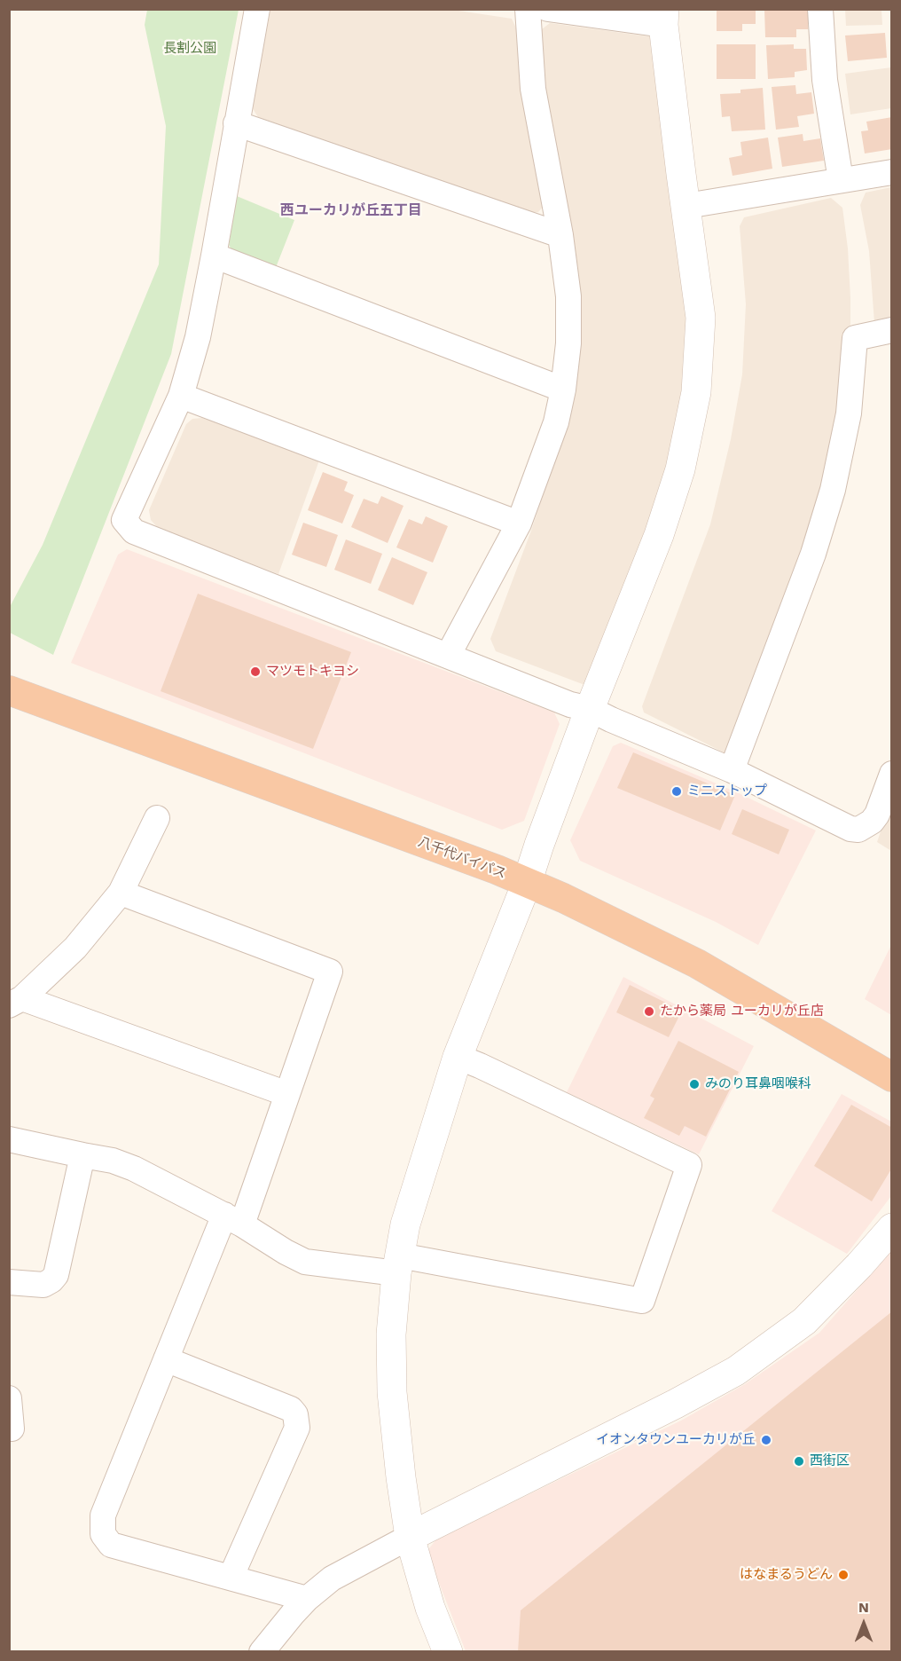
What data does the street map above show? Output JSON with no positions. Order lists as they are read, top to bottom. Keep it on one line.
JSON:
{"streets":{"highway":["八千代バイパス"]},"districts":["西ユーカリが丘五丁目"],"parks":["長割公園"],"places":["マツモトキヨシ","ミニストップ","たから薬局 ユーカリが丘店","みのり耳鼻咽喉科","イオンタウンユーカリが丘","西街区","はなまるうどん"],"north":"top"}
